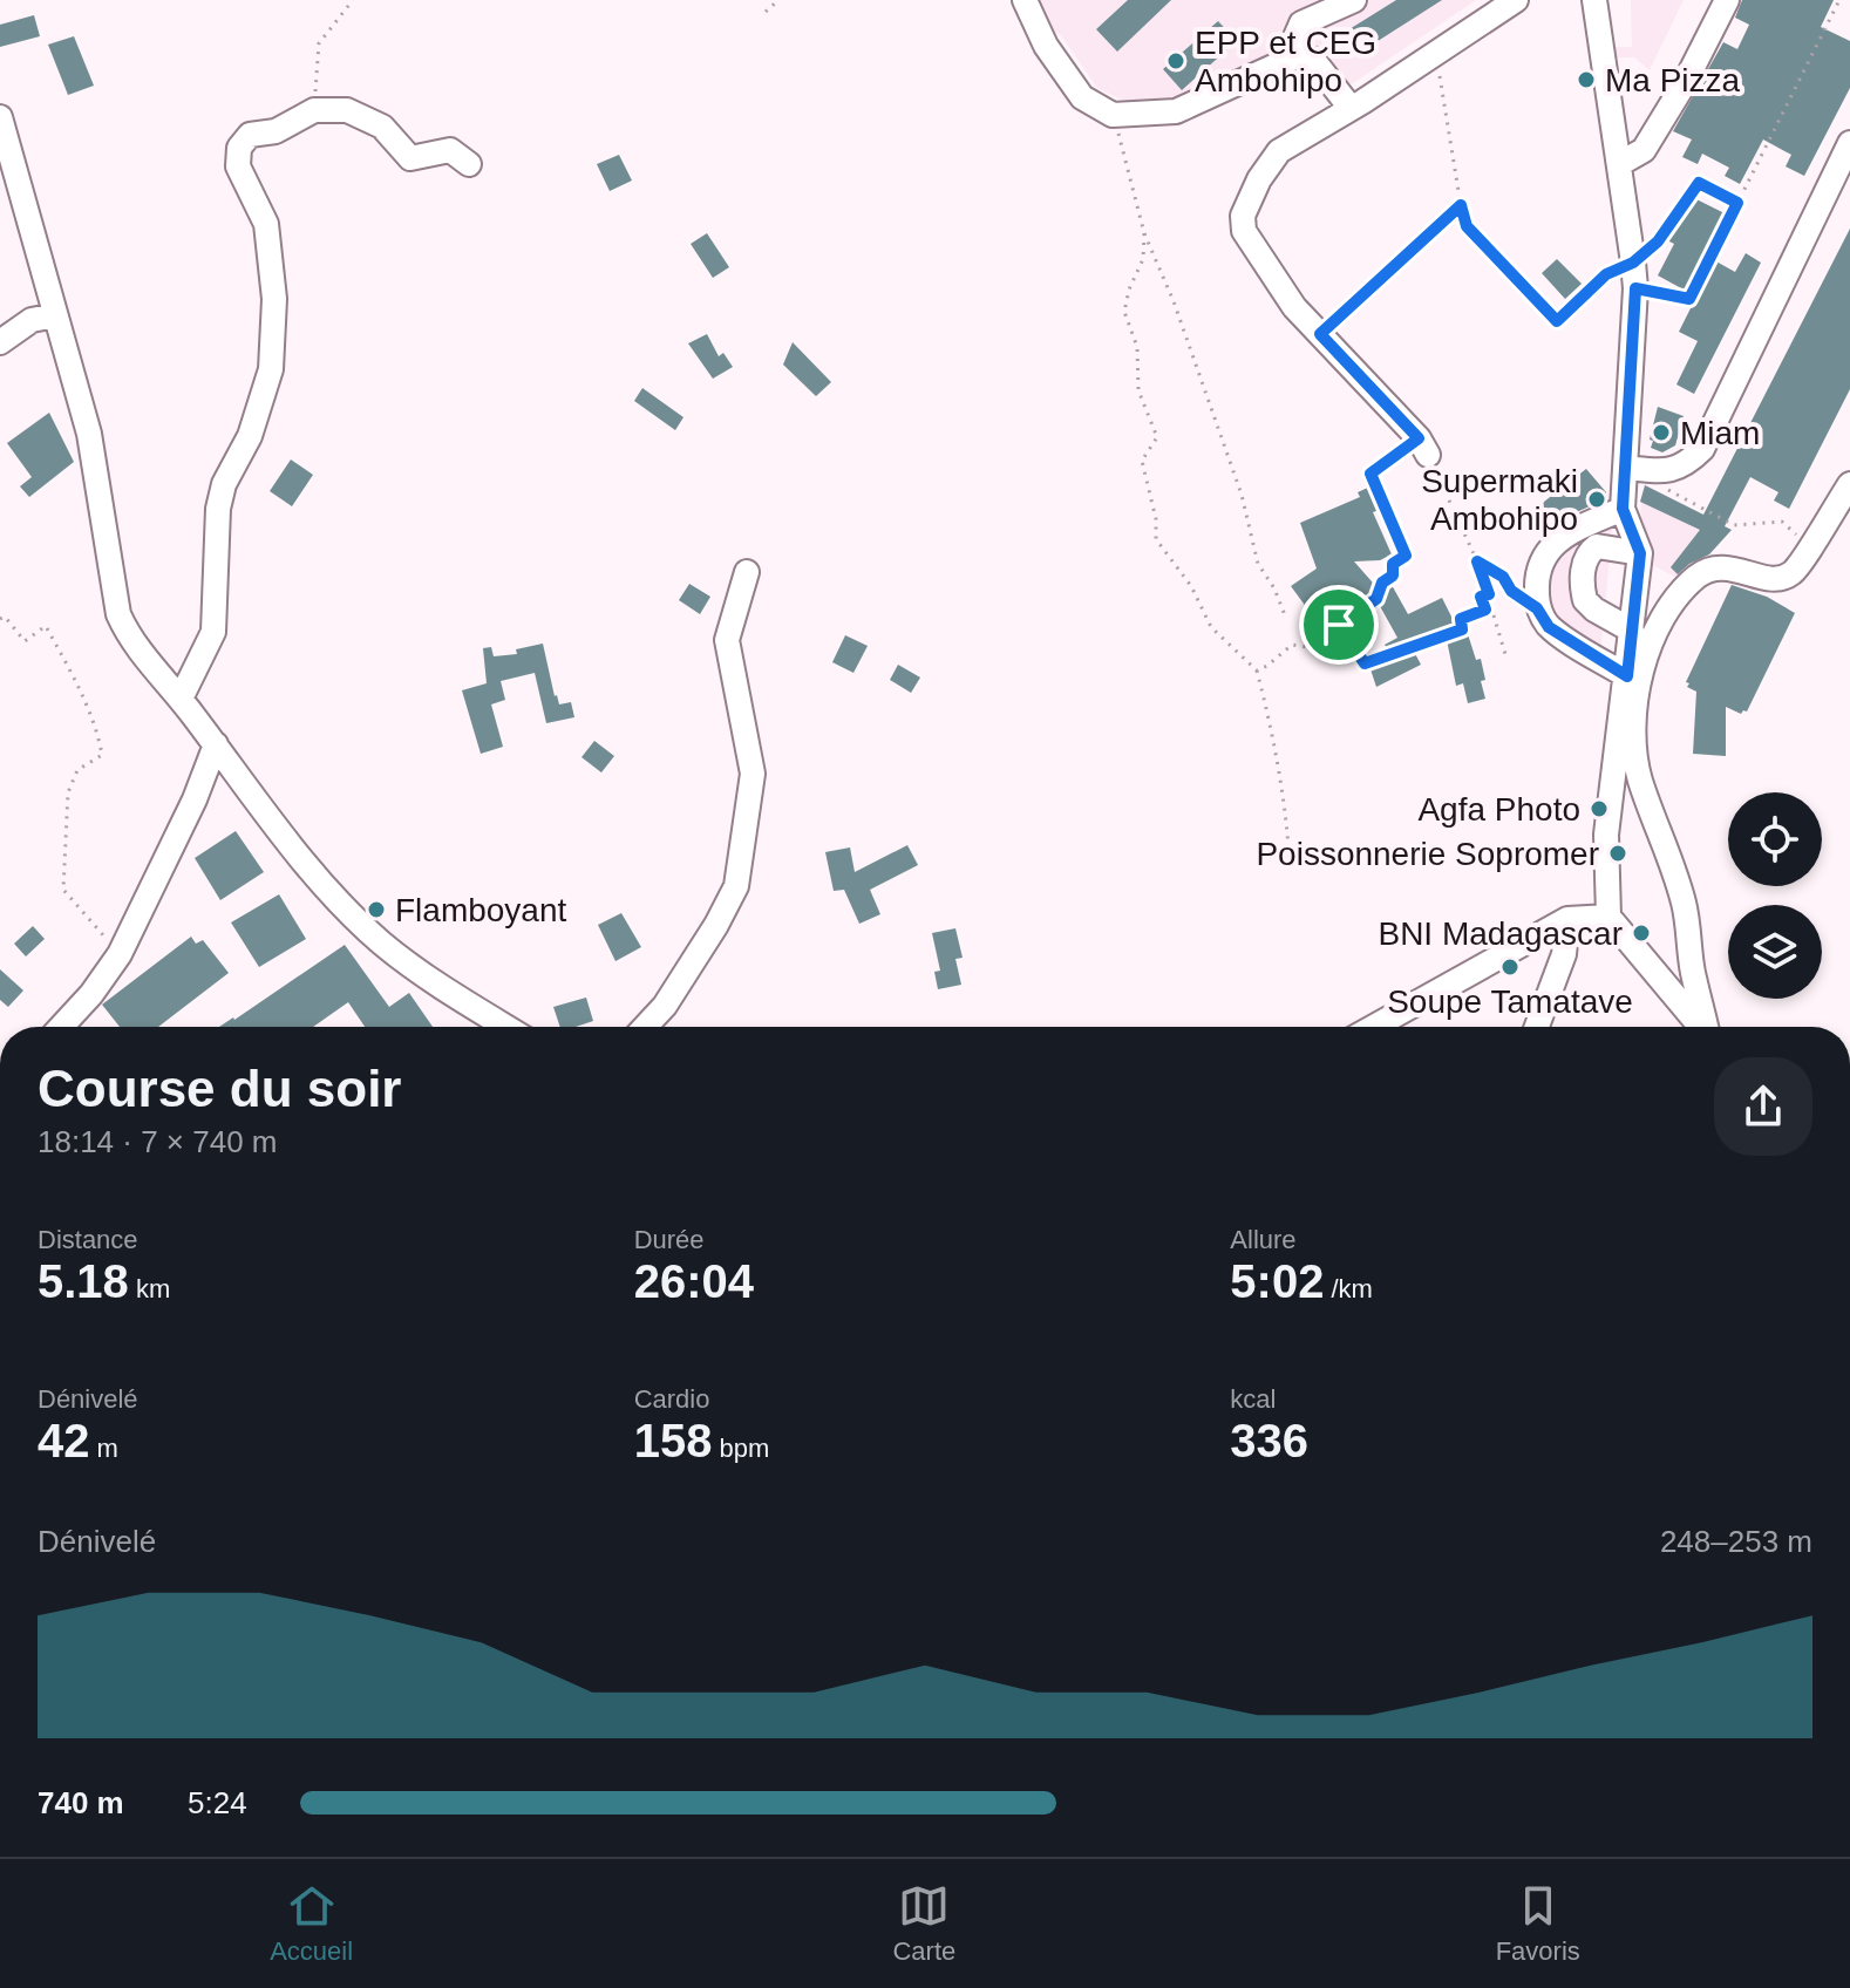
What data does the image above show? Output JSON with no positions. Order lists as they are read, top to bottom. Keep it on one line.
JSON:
{"places":["EPP et CEG Ambohipo","Ma Pizza","Miam","Supermaki Ambohipo","Agfa Photo","Poissonnerie Sopromer","Flamboyant","BNI Madagascar","Soupe Tamatave"],"page":{"heading":["Course du soir","18:14 · 7 × 740 m"],"stats":[["Distance","5.18 km"],["Durée","26:04"],["Allure","5:02 /km"],["Dénivelé","42 m"],["Cardio","158 bpm"],["kcal","336"]],"chart":["Dénivelé","248–253 m"],"list":[{"name":"740 m","note":"5:24"}],"tabs":["Accueil","Carte","Favoris"]}}
